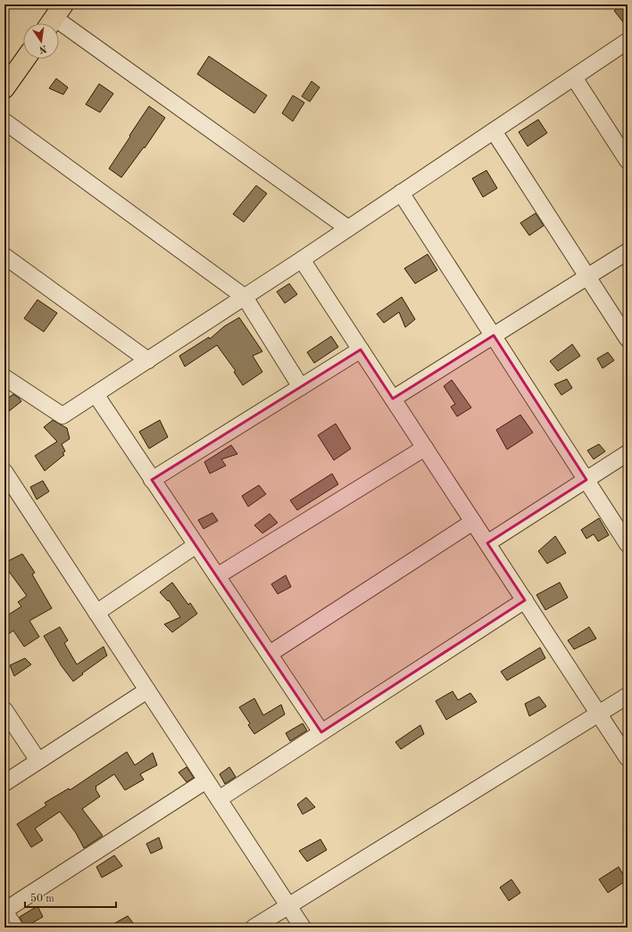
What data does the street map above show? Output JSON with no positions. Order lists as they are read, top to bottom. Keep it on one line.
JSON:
{"scale_bar":"50 m","north":"bottom"}
